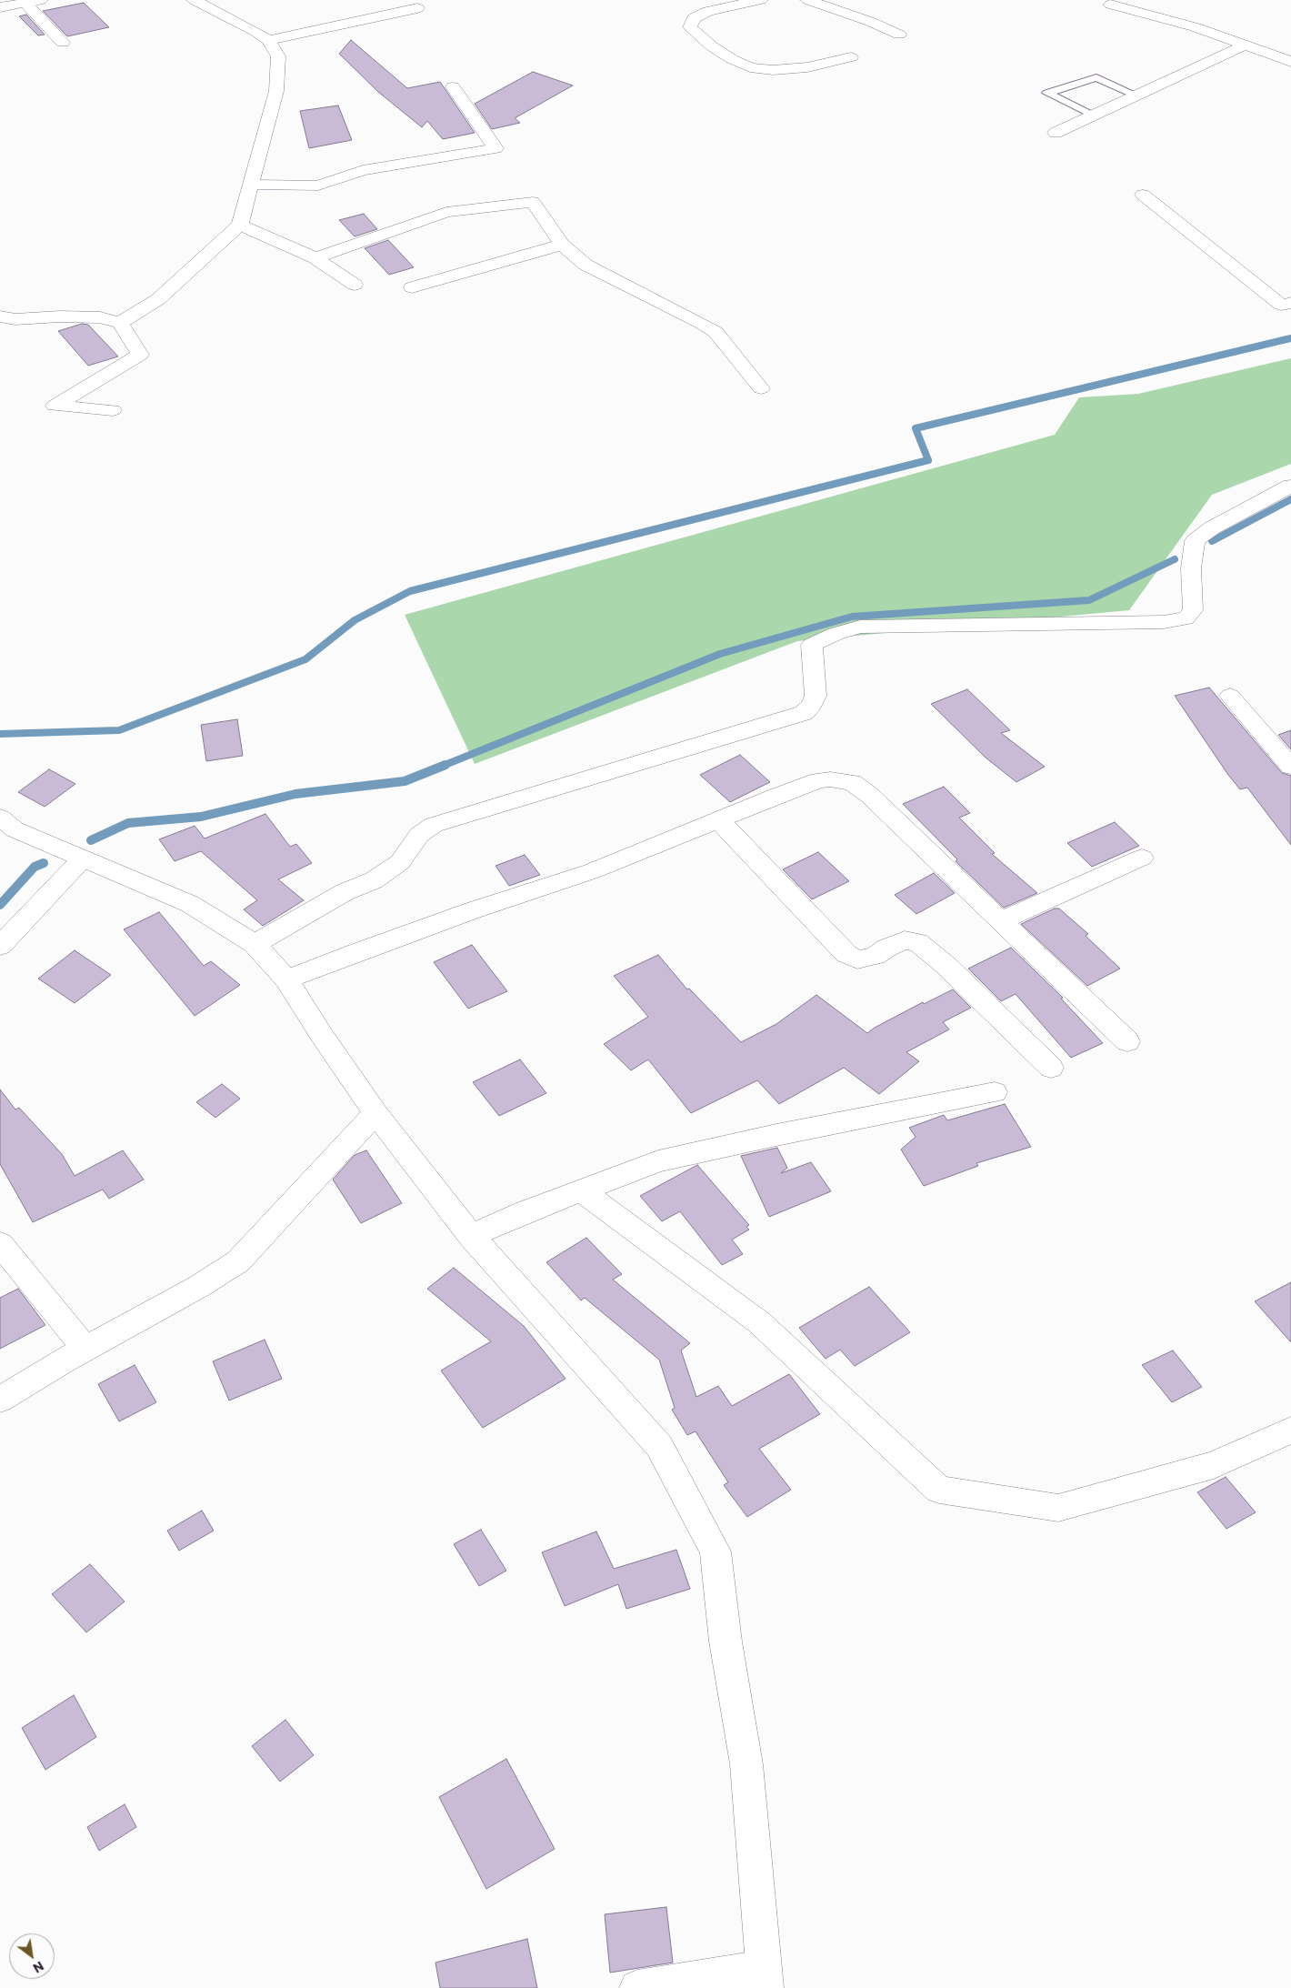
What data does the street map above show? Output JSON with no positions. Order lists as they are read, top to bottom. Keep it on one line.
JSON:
{"north":"bottom right"}
